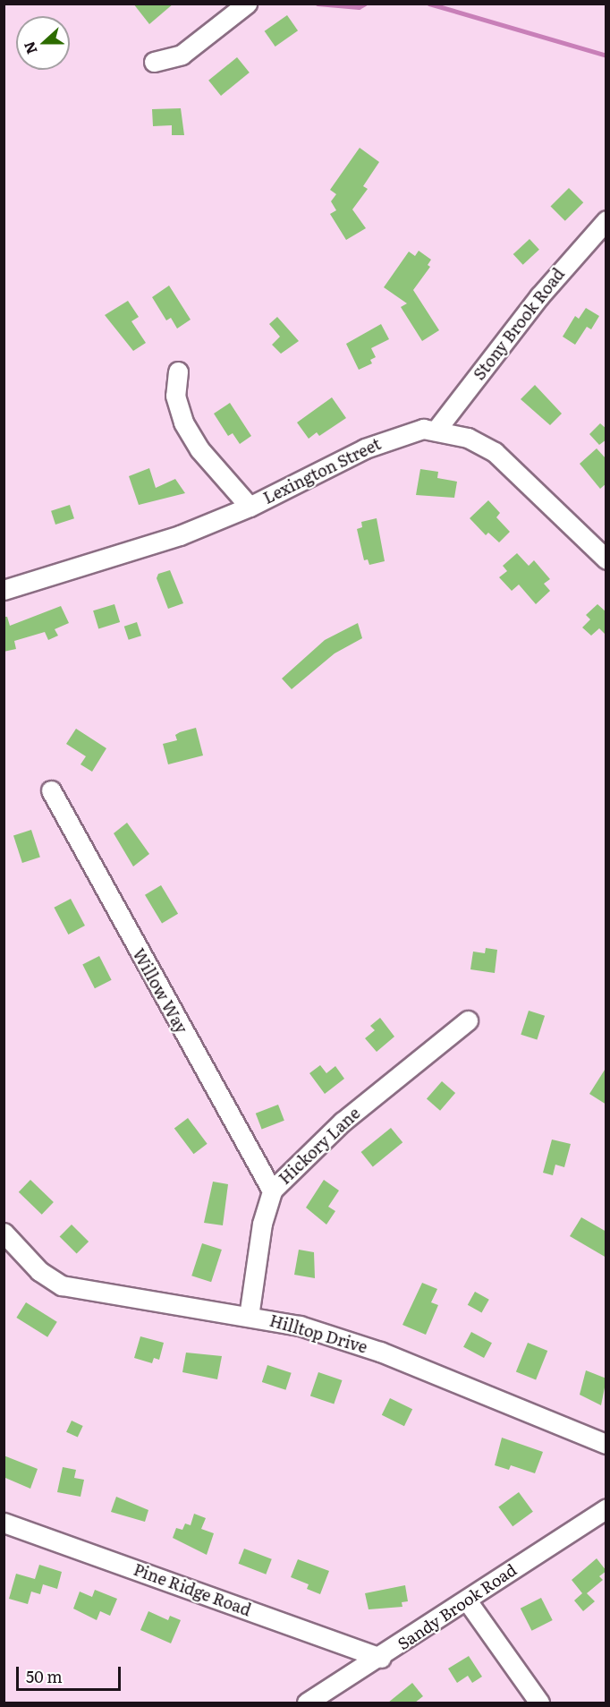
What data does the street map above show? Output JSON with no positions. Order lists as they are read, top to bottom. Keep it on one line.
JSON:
{"streets":{"street":["Stony Brook Road","Lexington Street","Willow Way","Hickory Lane","Hilltop Drive","Pine Ridge Road","Sandy Brook Road"]},"crossings":[["Stony Brook Road","Lexington Street"],["Willow Way","Hickory Lane"],["Hickory Lane","Hilltop Drive"],["Pine Ridge Road","Sandy Brook Road"]],"scale_bar":"50 m","north":"left"}
